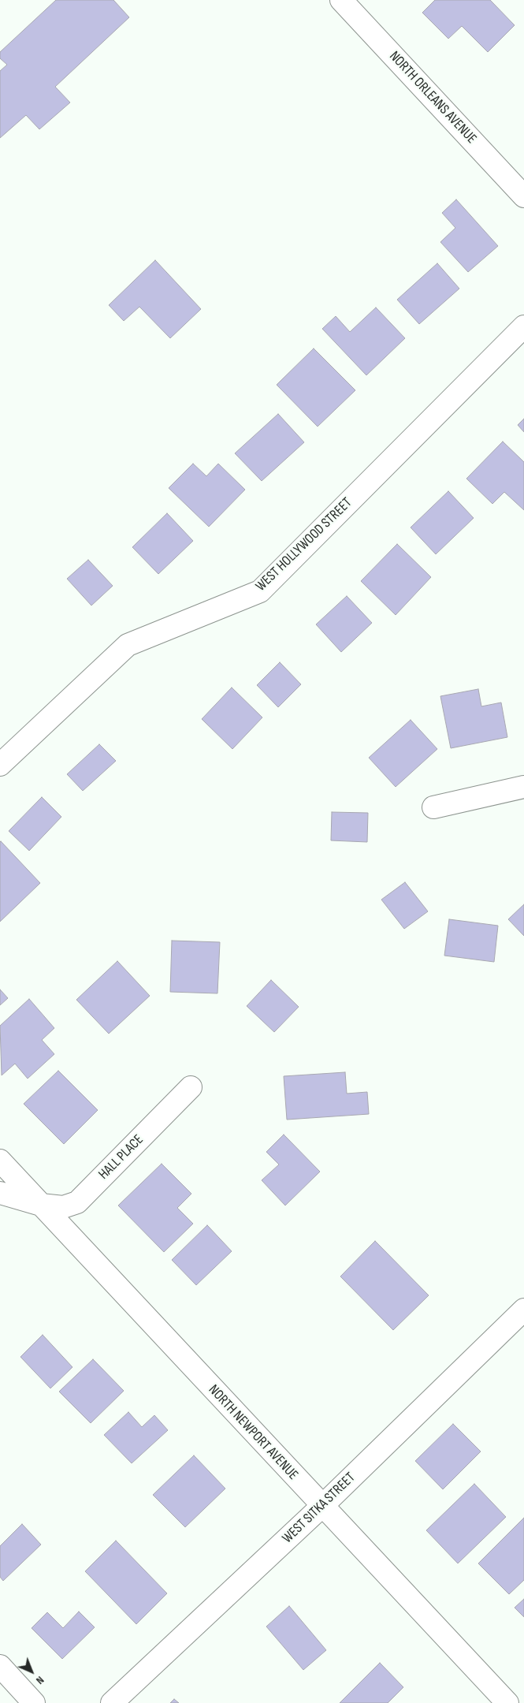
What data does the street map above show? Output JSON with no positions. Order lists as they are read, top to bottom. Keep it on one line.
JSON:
{"streets":{"street":["NORTH ORLEANS AVENUE","WEST HOLLYWOOD STREET","HALL PLACE","NORTH NEWPORT AVENUE","WEST SITKA STREET"]},"crossings":[["HALL PLACE","NORTH NEWPORT AVENUE"],["NORTH NEWPORT AVENUE","WEST SITKA STREET"]],"north":"bottom right"}
